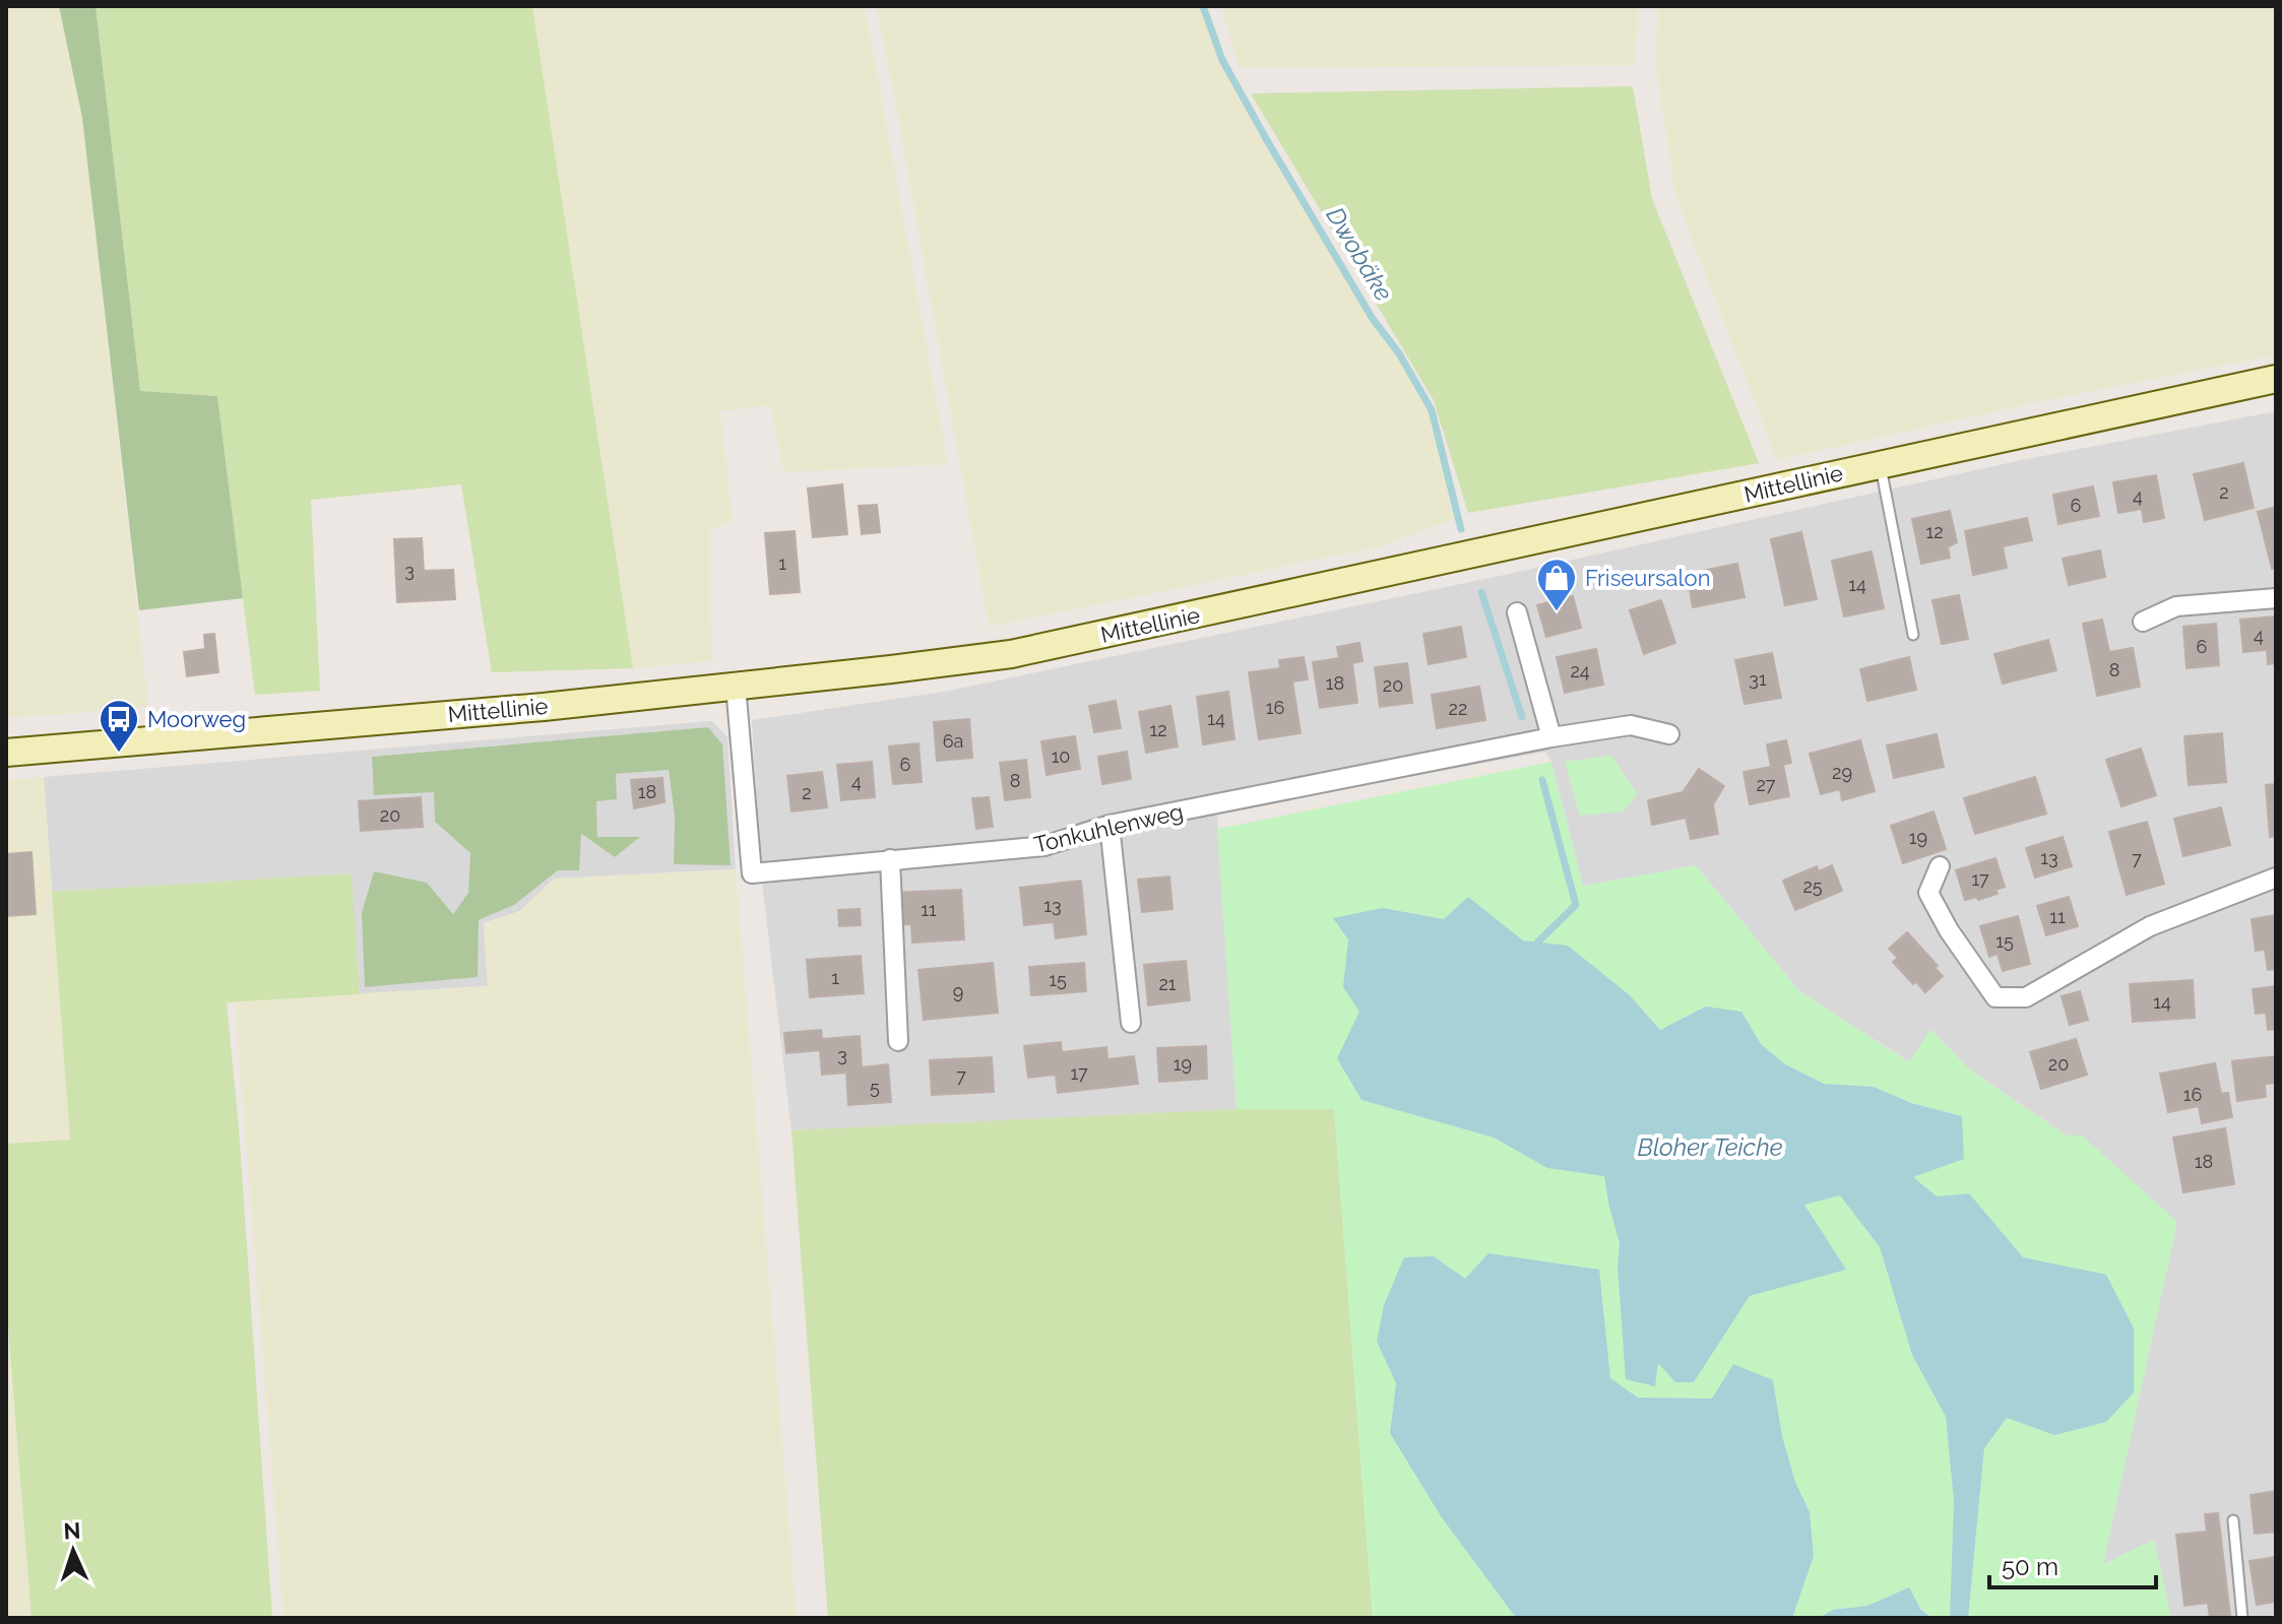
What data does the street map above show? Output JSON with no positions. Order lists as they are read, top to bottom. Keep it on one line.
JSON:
{"streets":{"street":["Mittellinie","Tonkuhlenweg"]},"crossings":[["Mittellinie","Tonkuhlenweg"]],"water":["Dwobäke","Bloher Teiche"],"places":{"shop":["Friseursalon"],"bus stop":["Moorweg"]},"house_numbers":["2","4","6","12","1","3","14","4","6","8","24","31","18","20","16","22","14","12","6a","10","6","29","8","4","27","18","2","20","19","13","7","17","25","13","11","11","15","1","15","21","9","14","3","19","20","17","7","5","16","18"],"scale_bar":"50 m","north":"top"}
